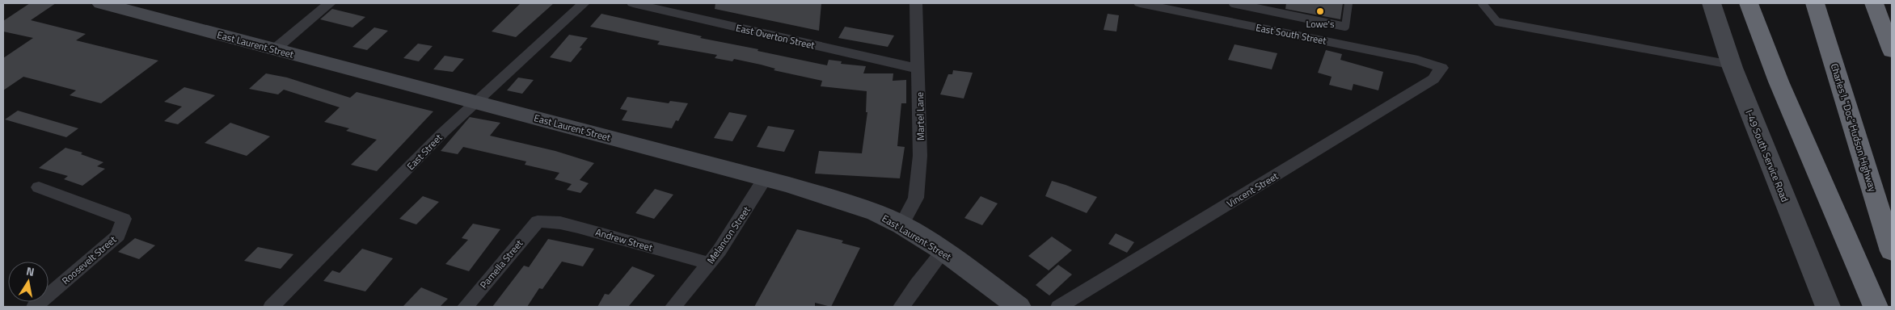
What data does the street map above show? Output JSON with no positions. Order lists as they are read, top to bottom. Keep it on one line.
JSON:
{"streets":{"highway":["Charles I. \"Doc\" Hudson Highway"],"street":["East South Street","East Overton Street","East Laurent Street","Martel Lane","East Street","I-49 South Service Road","Vincent Street","Melancon Street","Andrew Street","Roosevelt Street","Pamella Street"]},"crossings":[["East South Street","Vincent Street"],["East Overton Street","Martel Lane"],["East Laurent Street","Martel Lane"],["East Laurent Street","East Street"],["East Laurent Street","Melancon Street"],["Melancon Street","Andrew Street"],["Andrew Street","Pamella Street"]],"places":["Lowe's"],"north":"top"}
